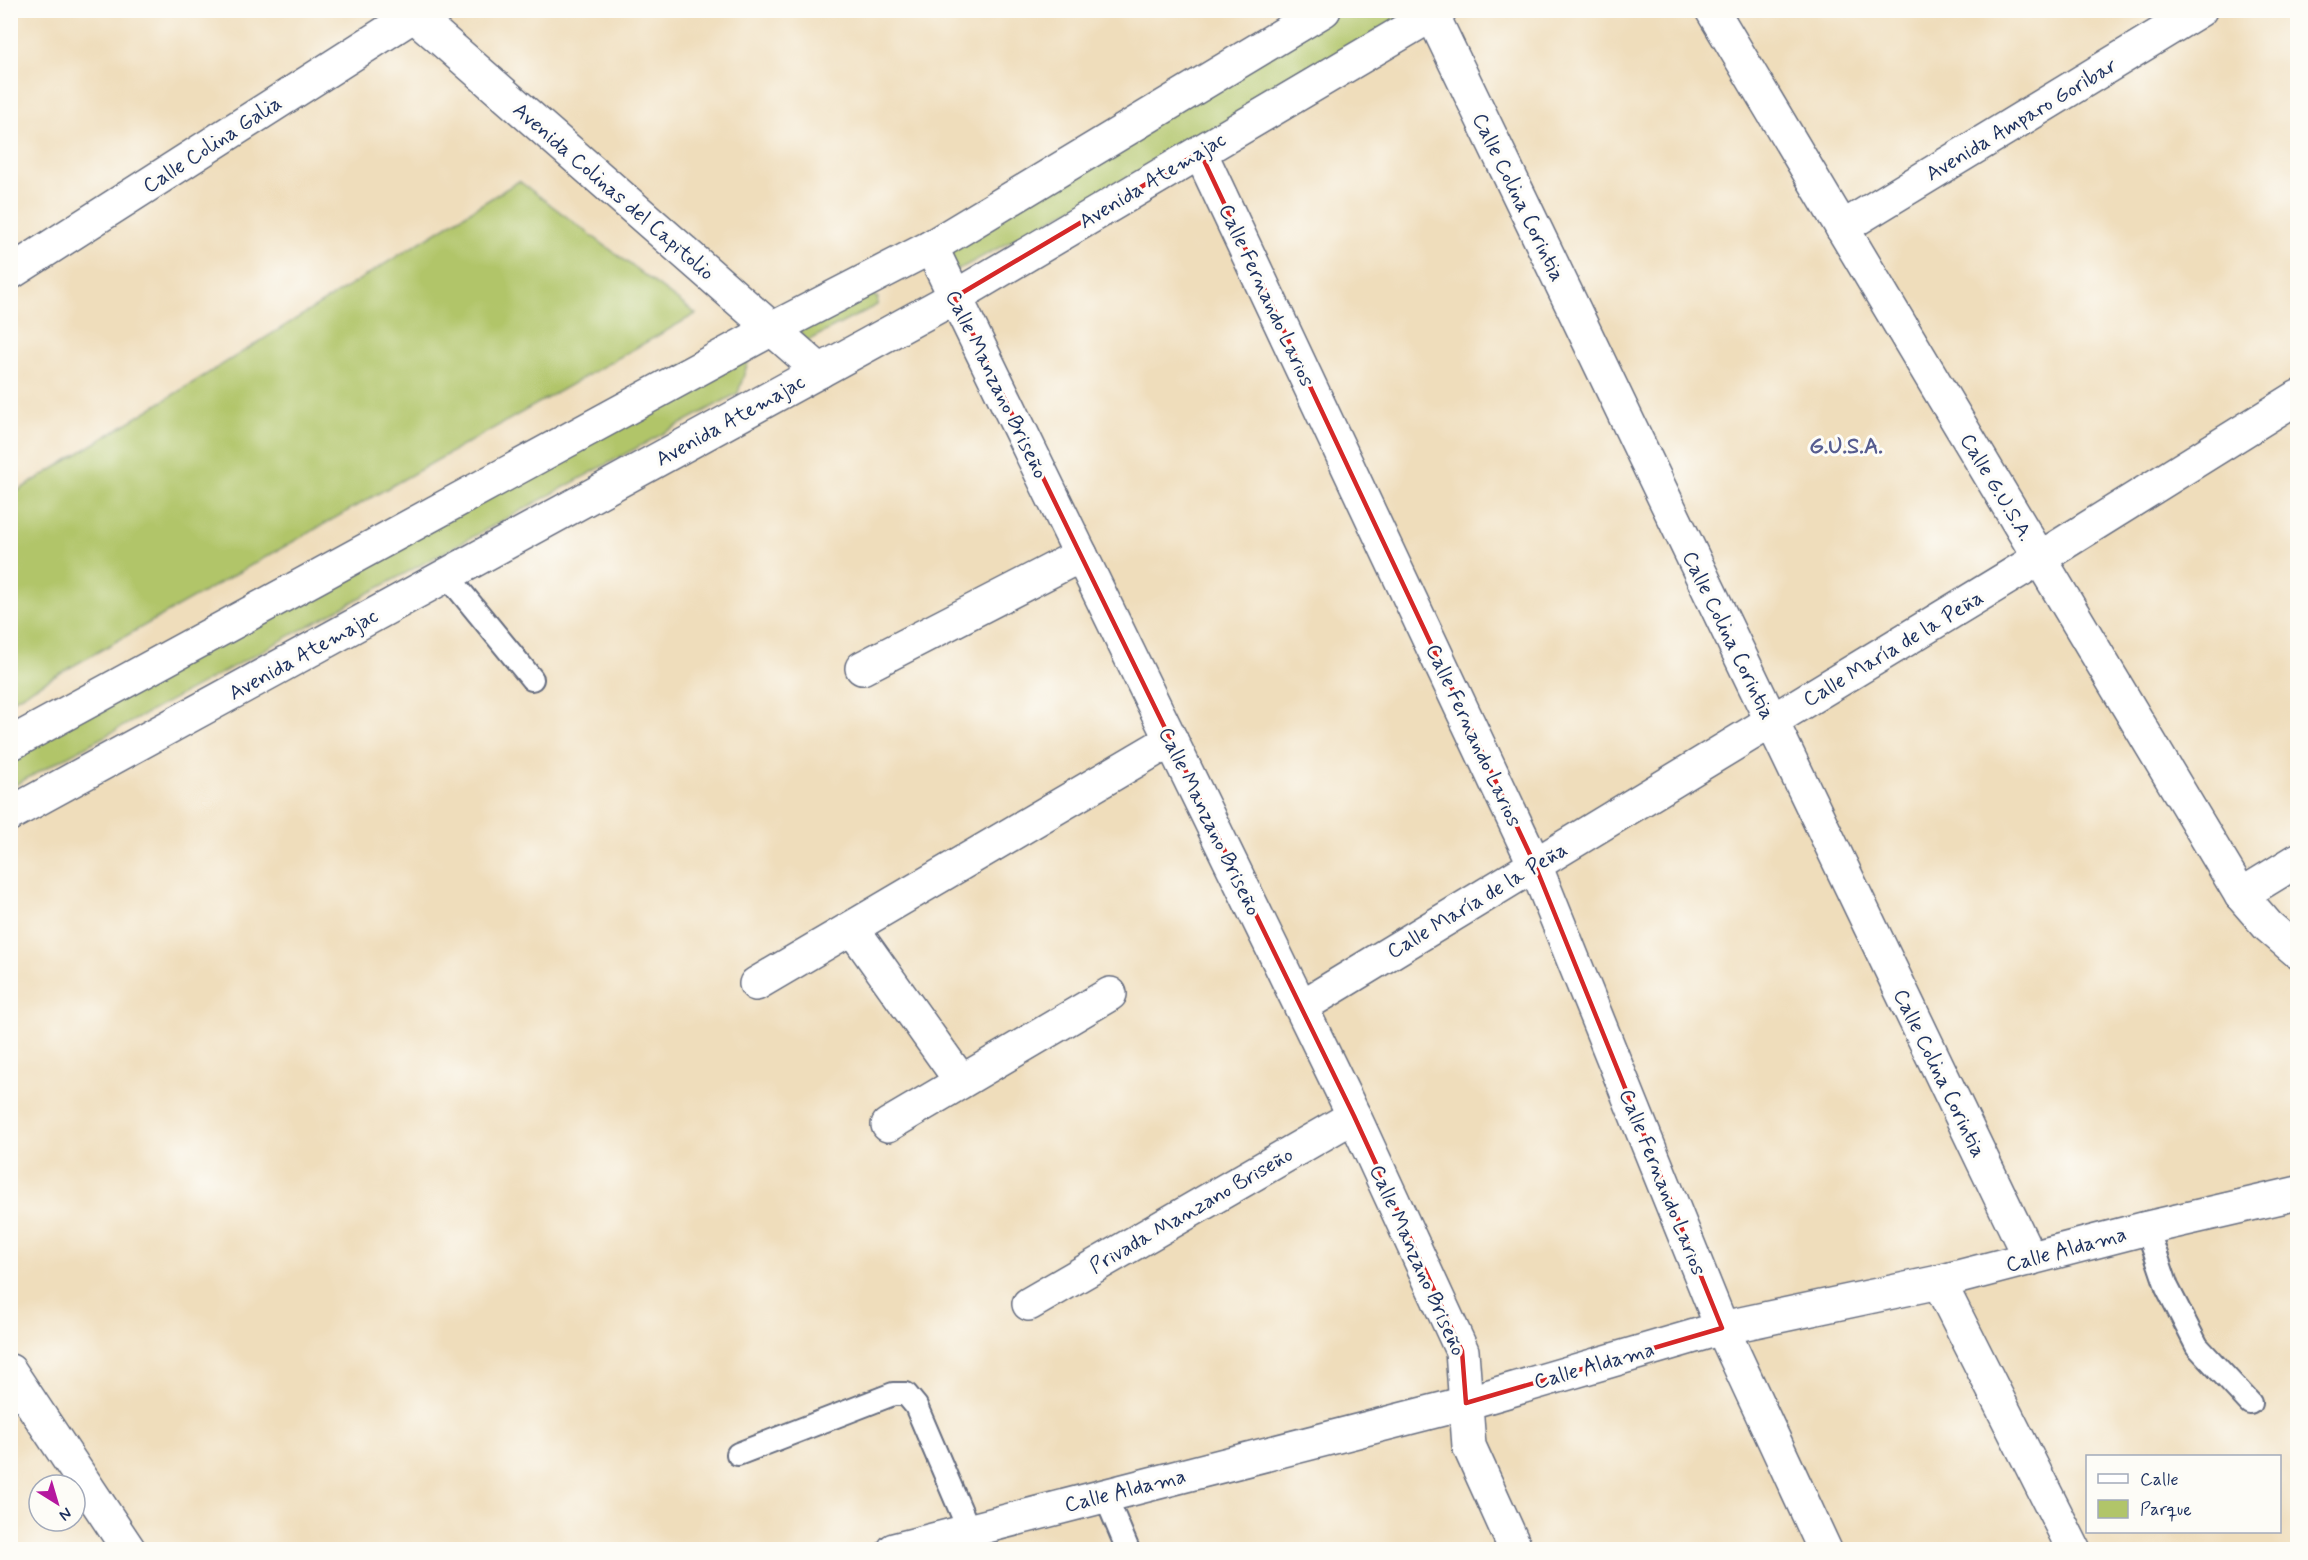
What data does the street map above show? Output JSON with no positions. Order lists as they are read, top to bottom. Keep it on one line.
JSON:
{"streets":{"street":["Avenida Amparo Goribar","Calle Colina Galia","Avenida Atemajac","Avenida Colinas del Capitolio","Calle Colina Corintia","Calle Fernando Larios","Calle Manzano Briseño","Calle G.U.S.A.","Calle María de la Peña","Privada Manzano Briseño","Calle Aldama"]},"crossings":[["Avenida Amparo Goribar","Calle G.U.S.A."],["Calle Colina Galia","Avenida Colinas del Capitolio"],["Avenida Atemajac","Avenida Colinas del Capitolio"],["Avenida Atemajac","Calle Colina Corintia"],["Avenida Atemajac","Calle Fernando Larios"],["Avenida Atemajac","Calle Manzano Briseño"],["Calle Colina Corintia","Calle María de la Peña"],["Calle Colina Corintia","Calle Aldama"],["Calle Fernando Larios","Calle María de la Peña"],["Calle Fernando Larios","Calle Aldama"],["Calle Manzano Briseño","Calle María de la Peña"],["Calle Manzano Briseño","Privada Manzano Briseño"],["Calle Manzano Briseño","Calle Aldama"],["Calle G.U.S.A.","Calle María de la Peña"]],"districts":["G.U.S.A."],"legend":["Calle","Parque"],"north":"bottom right"}
